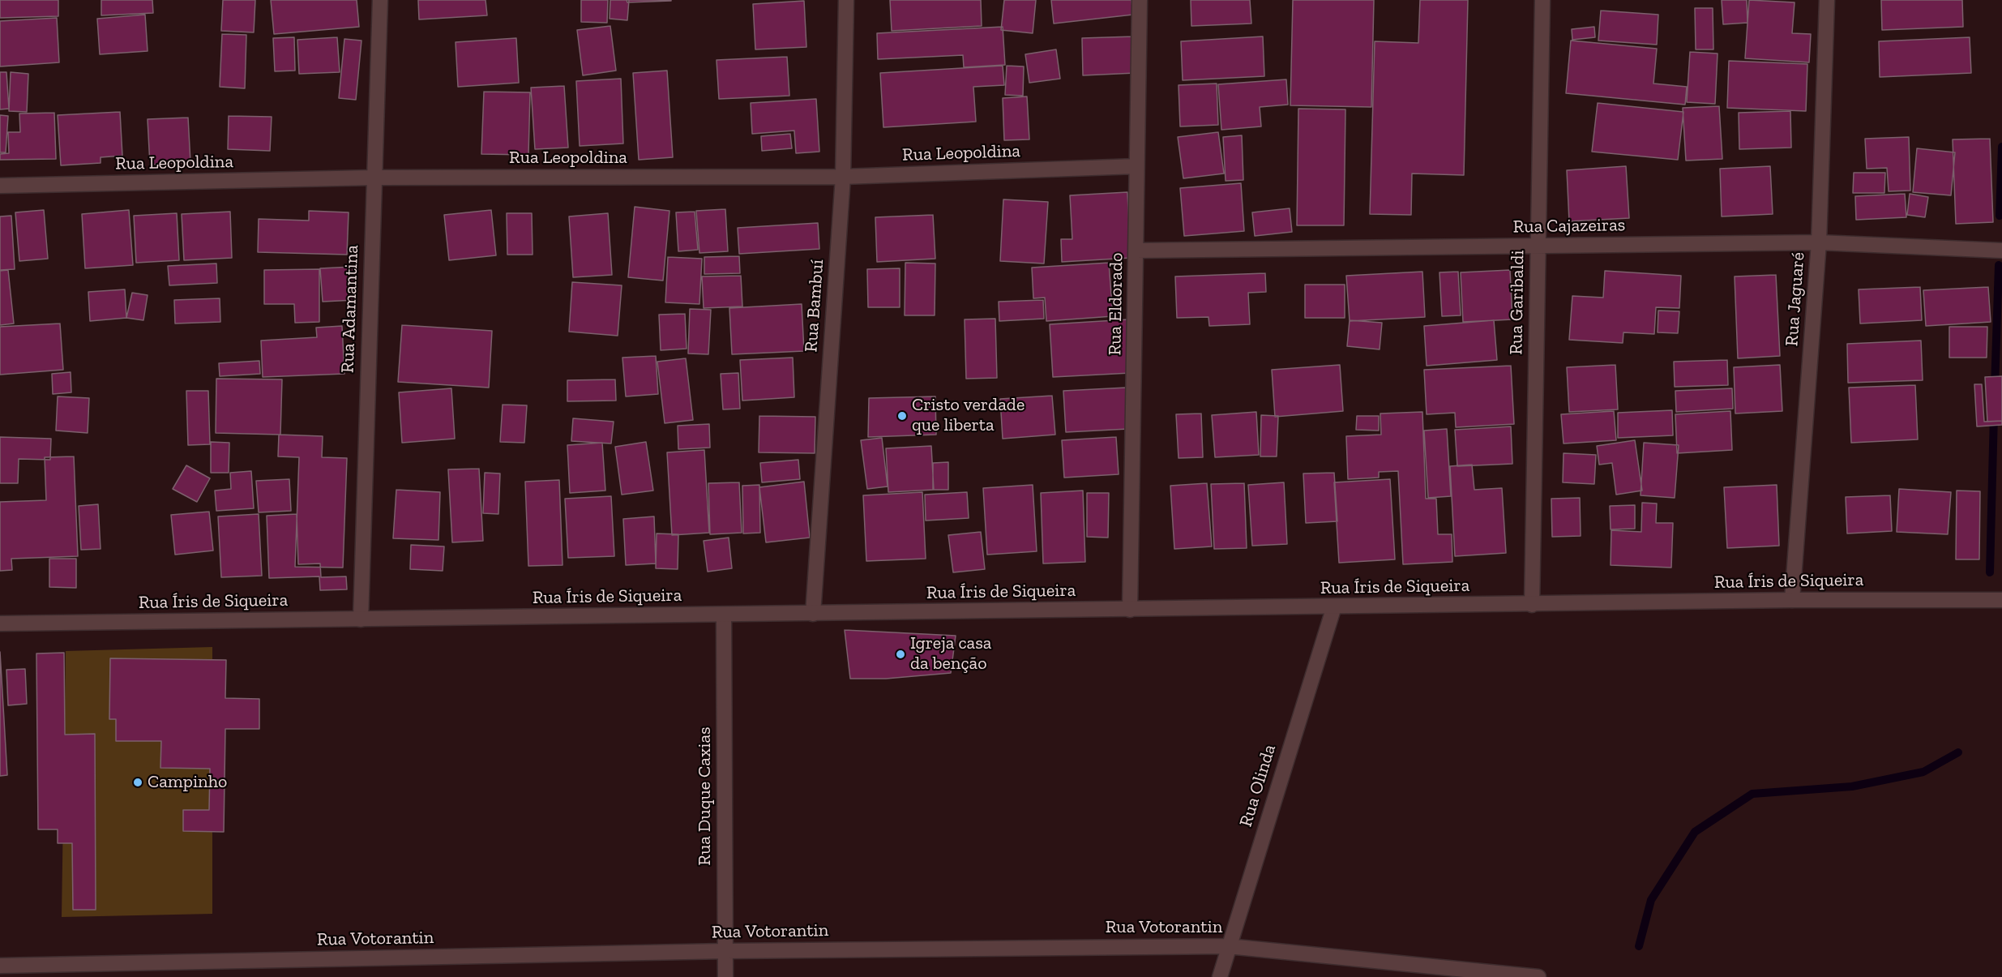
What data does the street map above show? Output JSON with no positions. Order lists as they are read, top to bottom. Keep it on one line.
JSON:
{"streets":{"street":["Rua Leopoldina","Rua Cajazeiras","Rua Jaguaré","Rua Garibaldi","Rua Eldorado","Rua Bambuí","Rua Adamantina","Rua Íris de Siqueira","Rua Olinda","Rua Duque Caxias","Rua Votorantin"]},"crossings":[["Rua Leopoldina","Rua Eldorado"],["Rua Leopoldina","Rua Bambuí"],["Rua Leopoldina","Rua Adamantina"],["Rua Cajazeiras","Rua Jaguaré"],["Rua Cajazeiras","Rua Garibaldi"],["Rua Cajazeiras","Rua Eldorado"],["Rua Jaguaré","Rua Íris de Siqueira"],["Rua Garibaldi","Rua Íris de Siqueira"],["Rua Eldorado","Rua Íris de Siqueira"],["Rua Bambuí","Rua Íris de Siqueira"],["Rua Adamantina","Rua Íris de Siqueira"],["Rua Íris de Siqueira","Rua Olinda"],["Rua Íris de Siqueira","Rua Duque Caxias"],["Rua Olinda","Rua Votorantin"],["Rua Duque Caxias","Rua Votorantin"]],"places":["Cristo verdade que liberta","Igreja casa da benção","Campinho"]}
